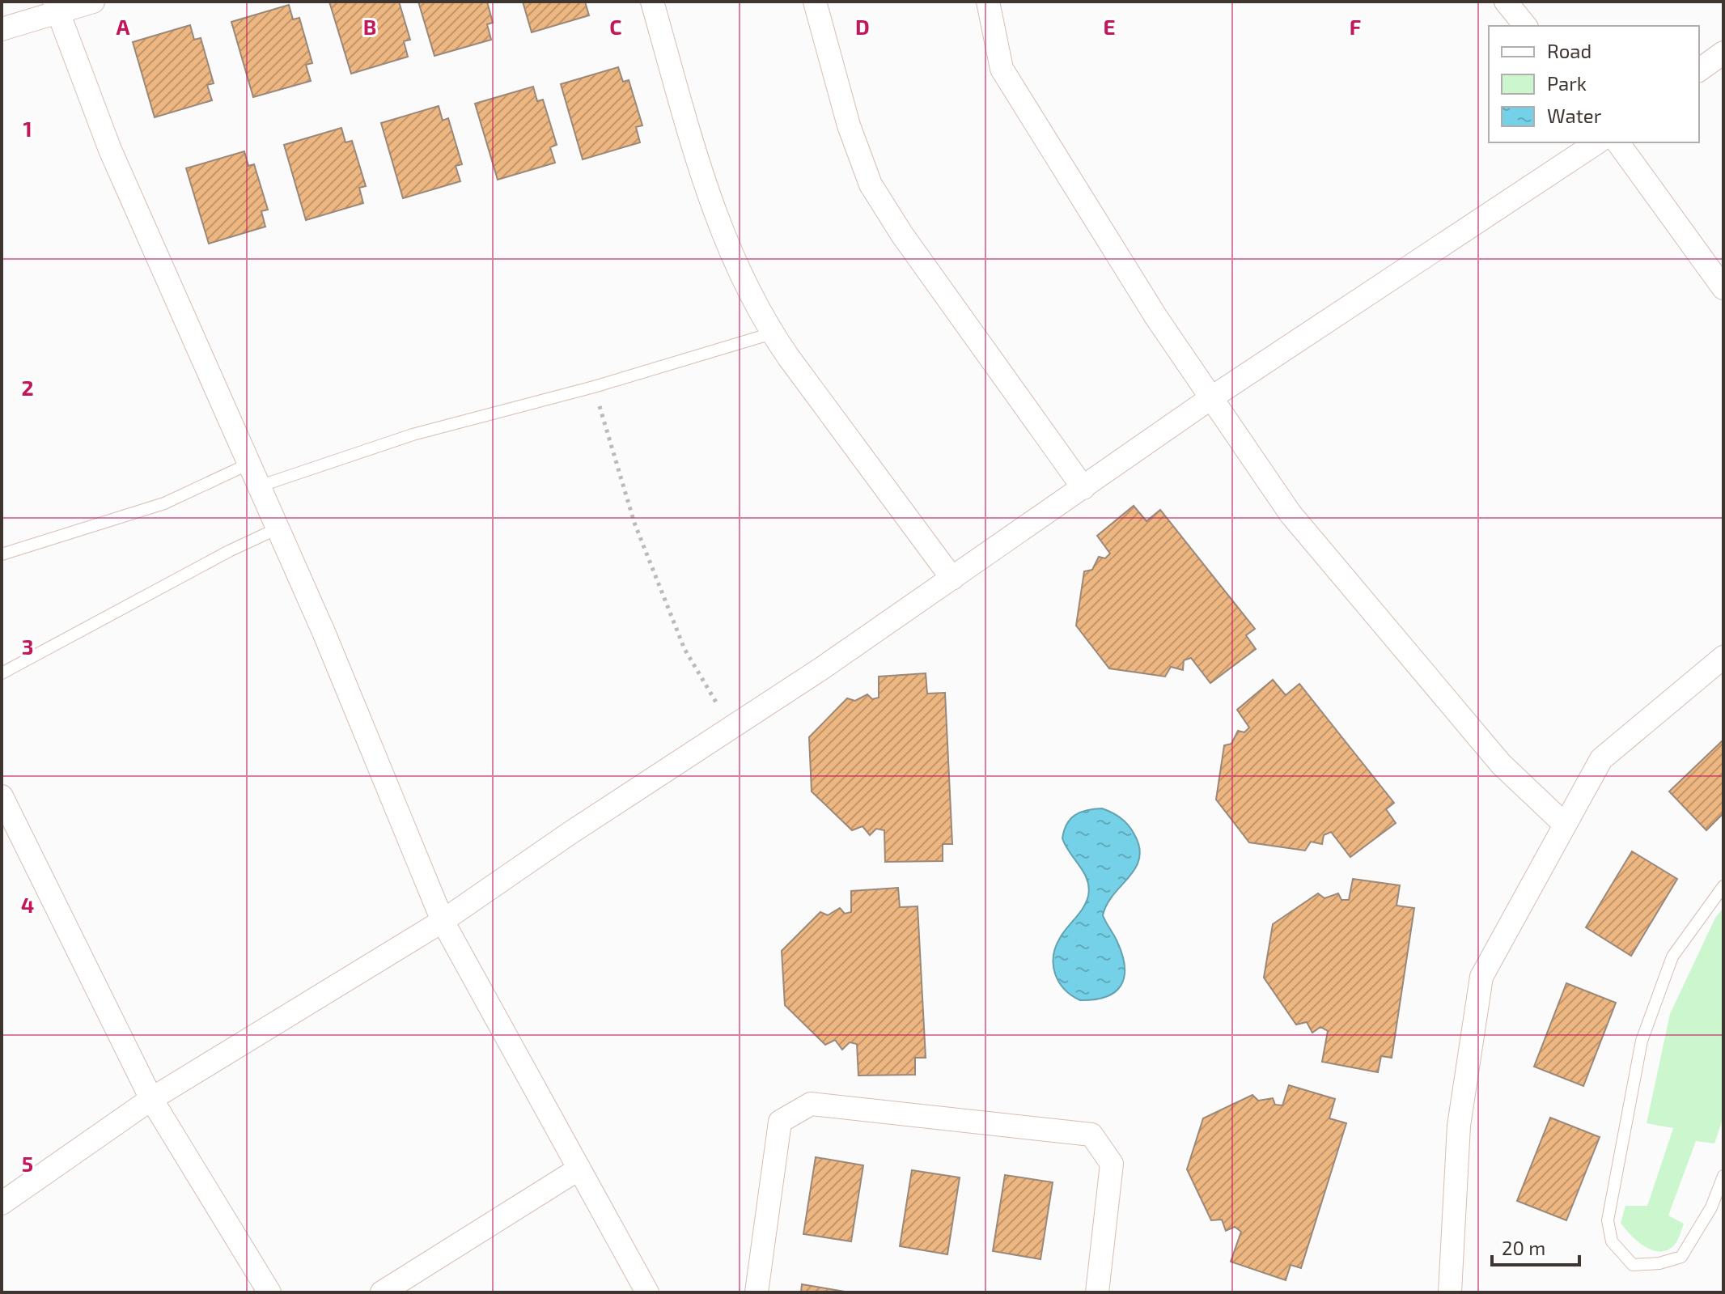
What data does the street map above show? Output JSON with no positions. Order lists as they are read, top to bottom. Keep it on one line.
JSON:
{"legend":["Road","Park","Water"],"scale_bar":"20 m","grid":{"columns":["A","B","C","D","E","F"],"rows":["1","2","3","4","5"]}}
